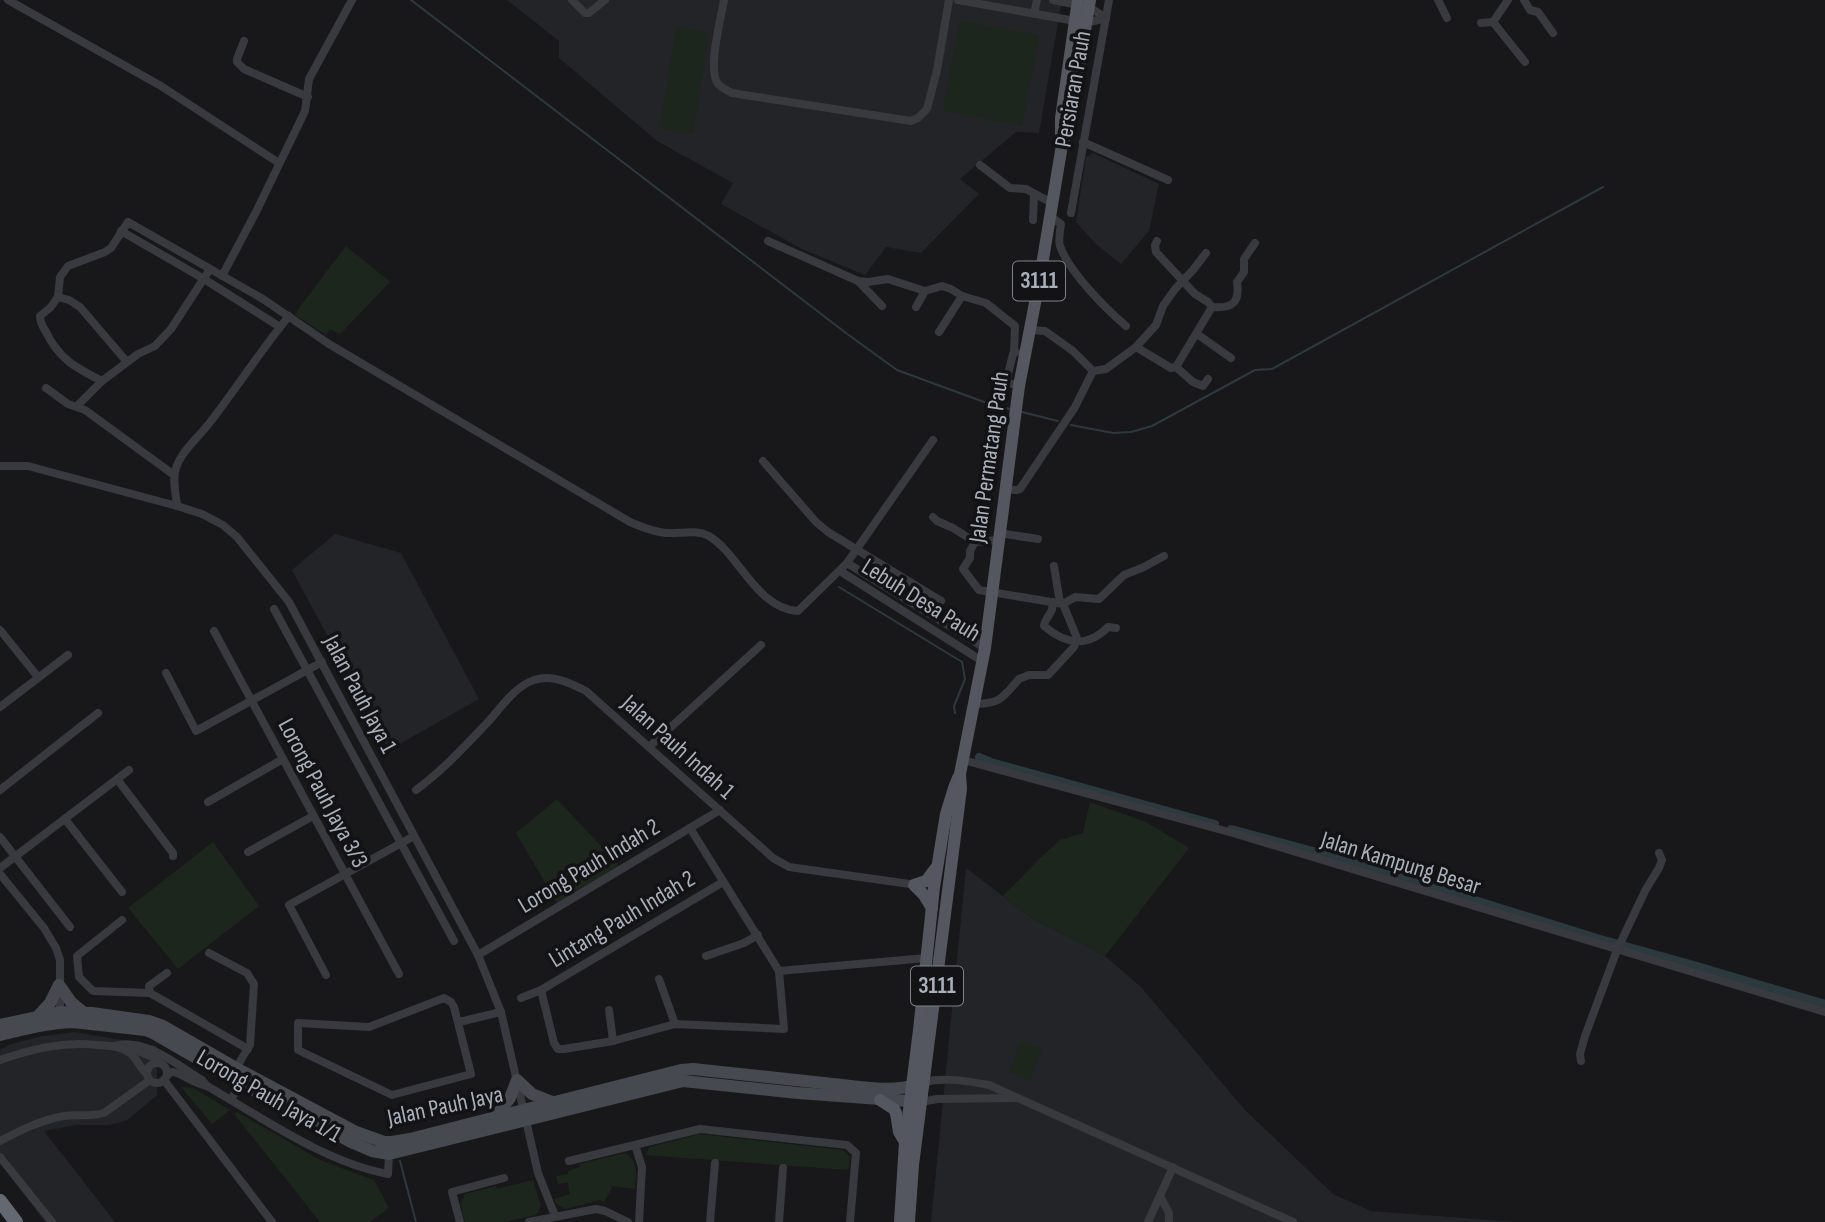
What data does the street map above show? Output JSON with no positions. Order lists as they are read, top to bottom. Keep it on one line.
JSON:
{"streets":{"main road":["3111","Jalan Permatang Pauh"],"street":["Persiaran Pauh","Lebuh Desa Pauh","Jalan Pauh Jaya 1","Jalan Pauh Indah 1","Lorong Pauh Jaya 3/3","Jalan Kampung Besar","Lorong Pauh Indah 2","Lintang Pauh Indah 2","Lorong Pauh Jaya 1/1","Jalan Pauh Jaya"]},"crossings":[["Persiaran Pauh","Jalan Permatang Pauh"],["Jalan Permatang Pauh","Lebuh Desa Pauh"],["Jalan Permatang Pauh","Jalan Pauh Indah 1"],["Jalan Permatang Pauh","Jalan Kampung Besar"],["Jalan Permatang Pauh","Jalan Pauh Jaya"],["Jalan Pauh Jaya 1","Lorong Pauh Indah 2"],["Jalan Pauh Jaya 1","Jalan Pauh Jaya"],["Jalan Pauh Indah 1","Lorong Pauh Indah 2"],["Lorong Pauh Jaya 1/1","Jalan Pauh Jaya"]]}
